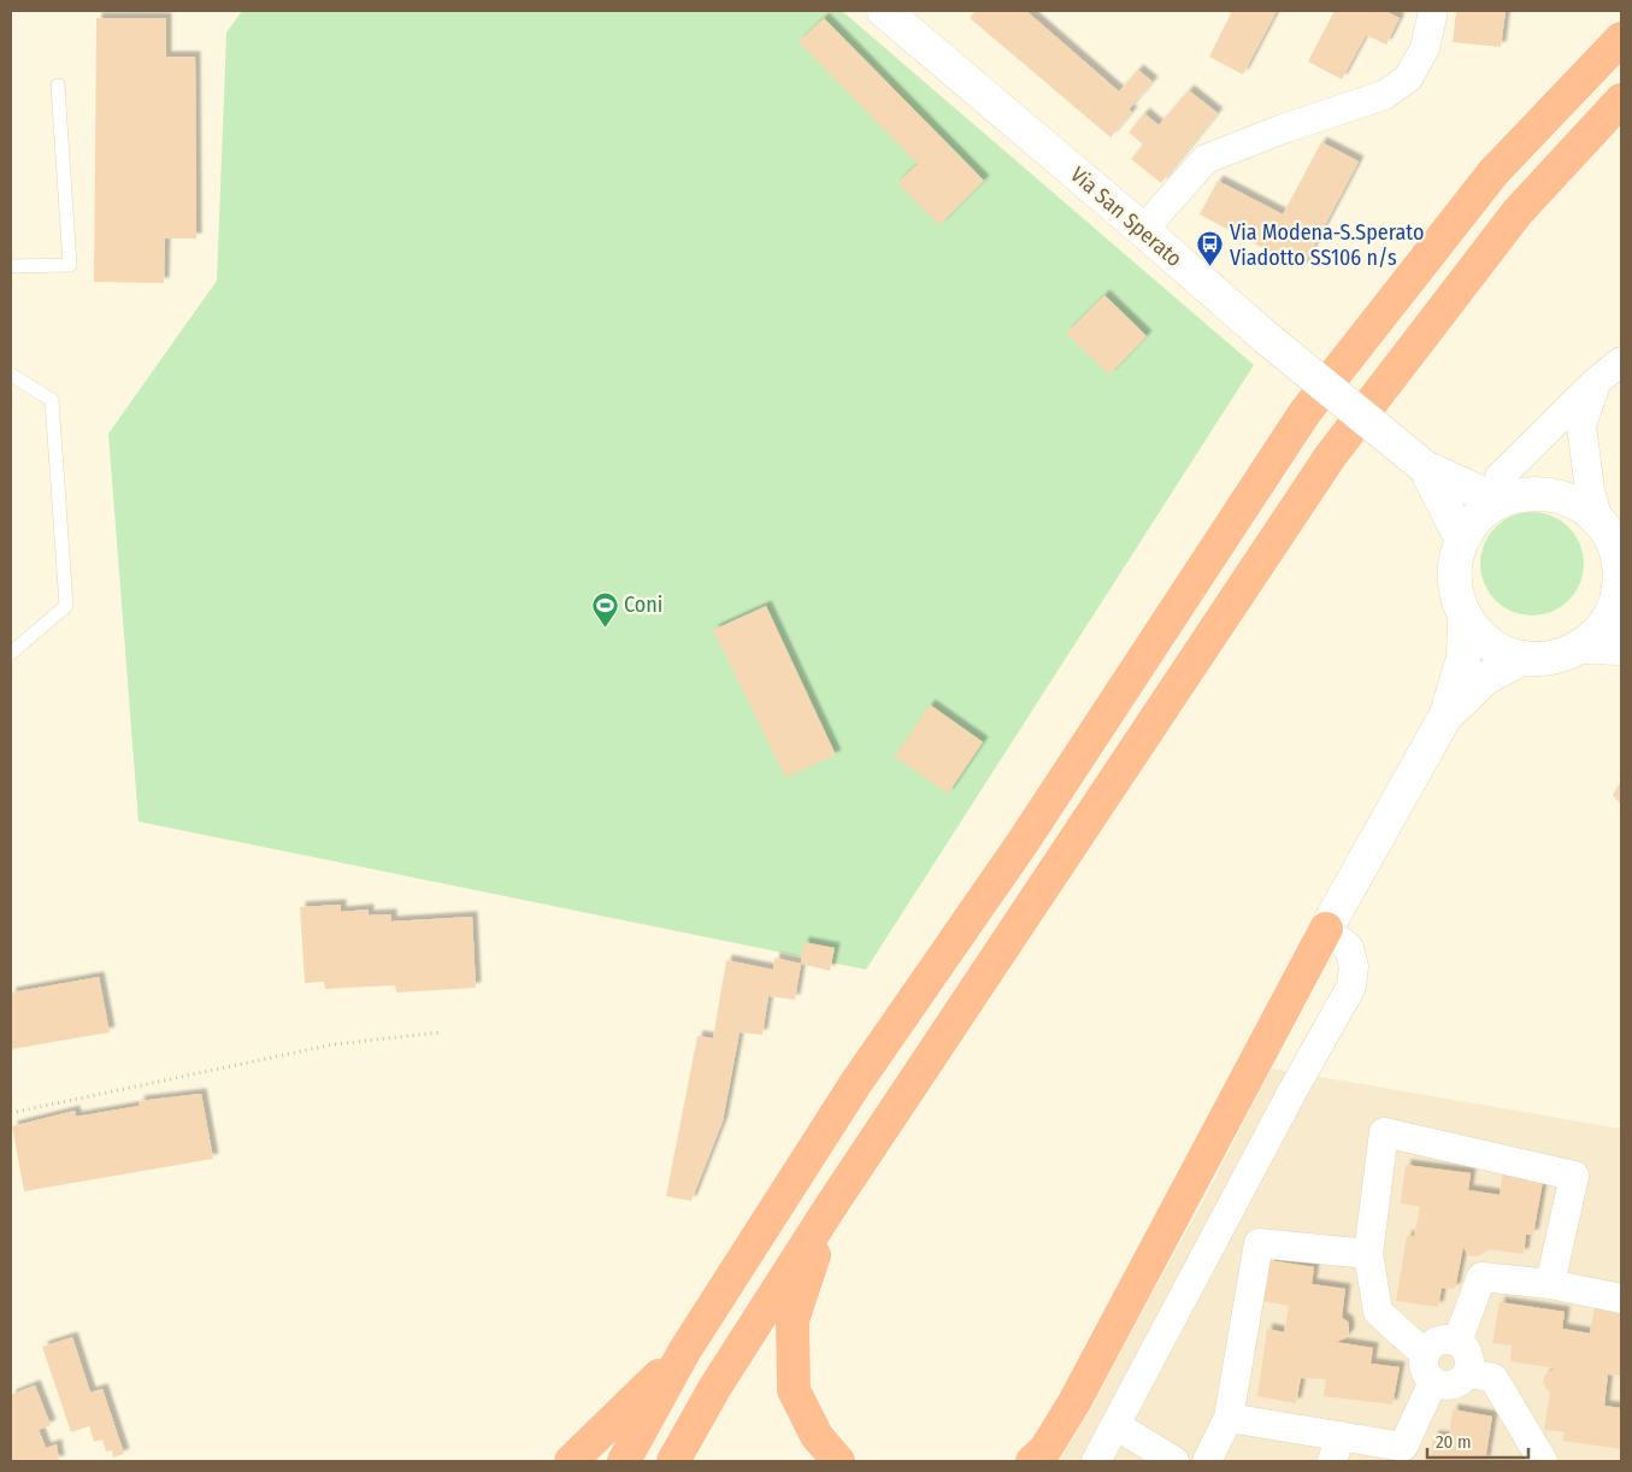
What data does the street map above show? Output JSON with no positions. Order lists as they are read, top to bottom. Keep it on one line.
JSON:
{"streets":{"main road":["Via San Sperato"]},"places":{"bus stop":["Via Modena-S.Sperato Viadotto SS106 n/s"],"sports":["Coni"]},"scale_bar":"20 m"}
